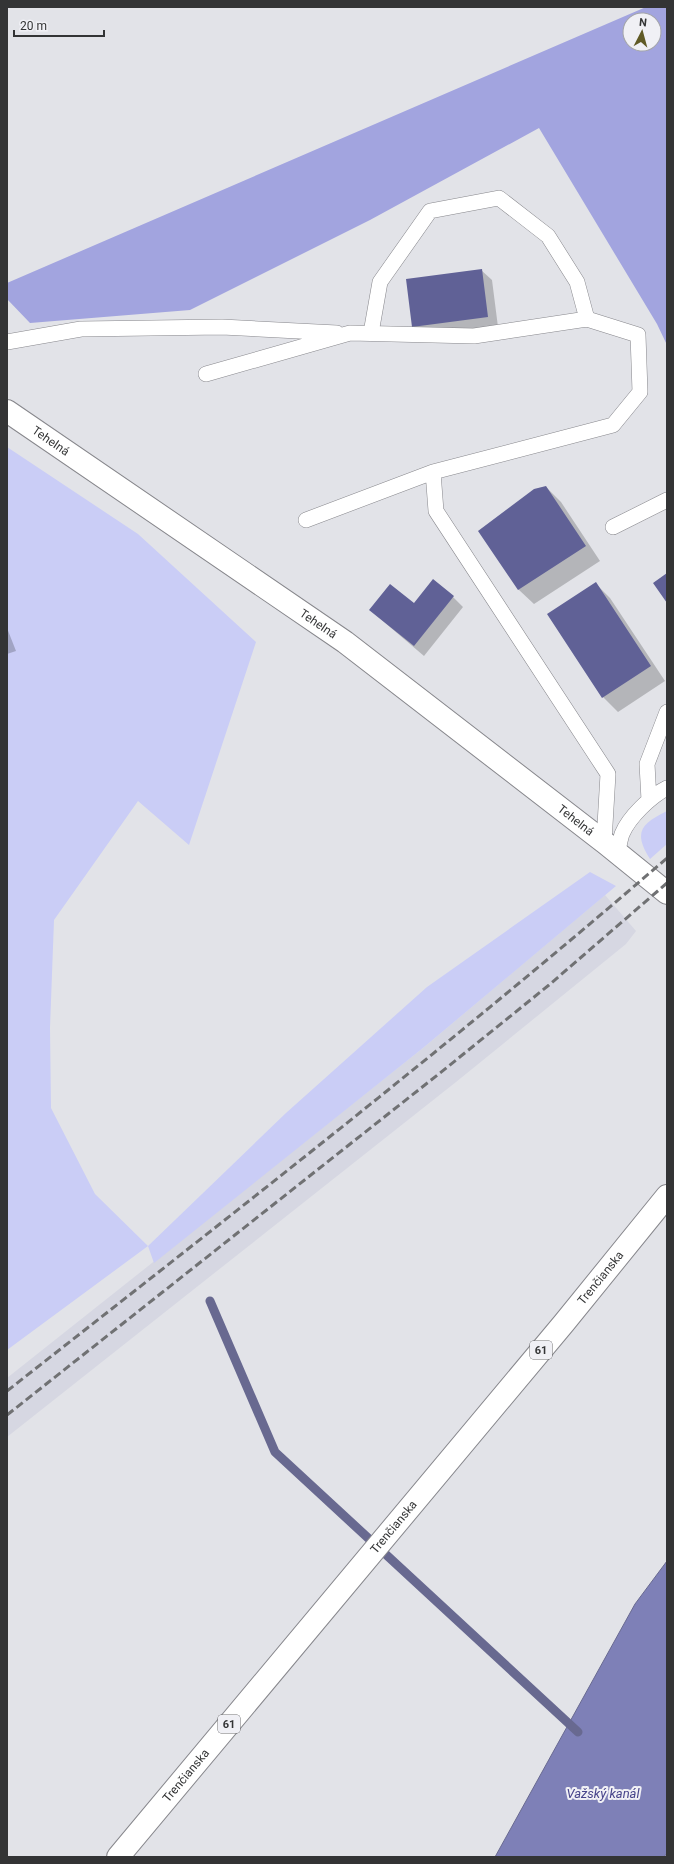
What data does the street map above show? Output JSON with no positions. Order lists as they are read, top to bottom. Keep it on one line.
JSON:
{"streets":{"main road":["Tehelná","Trenčianska","61"]},"water":["Važský kanál"],"scale_bar":"20 m","north":"top"}
